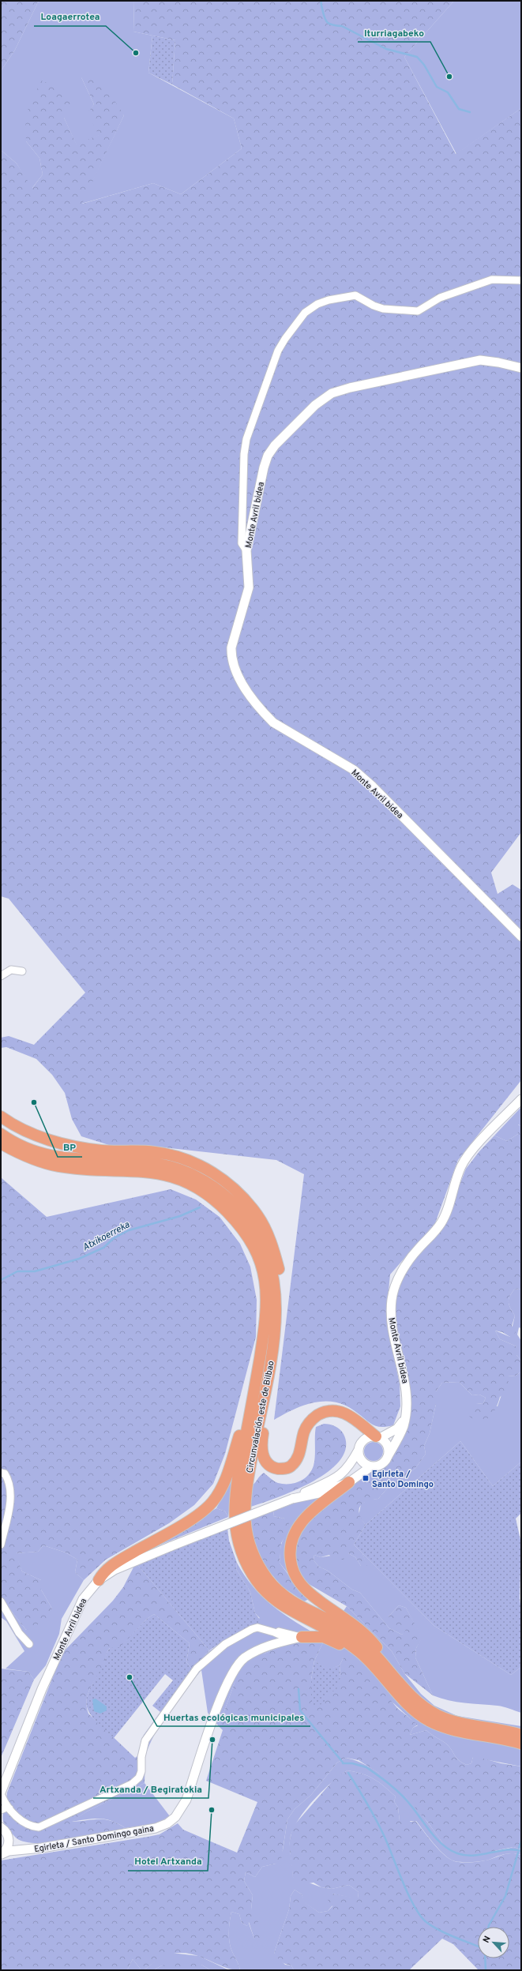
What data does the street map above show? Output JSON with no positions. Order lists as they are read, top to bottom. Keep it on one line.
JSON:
{"streets":{"main road":["Circunvalación este de Bilbao"],"street":["Monte Avril bidea","Egirleta / Santo Domingo gaina"]},"water":["Atxikoerreka"],"places":{"other":["Loagaerrotea","Iturriagabeko","BP","Huertas ecológicas municipales","Artxanda / Begiratokia","Hotel Artxanda"],"transit":["Egirleta / Santo Domingo"]},"north":"top left"}
